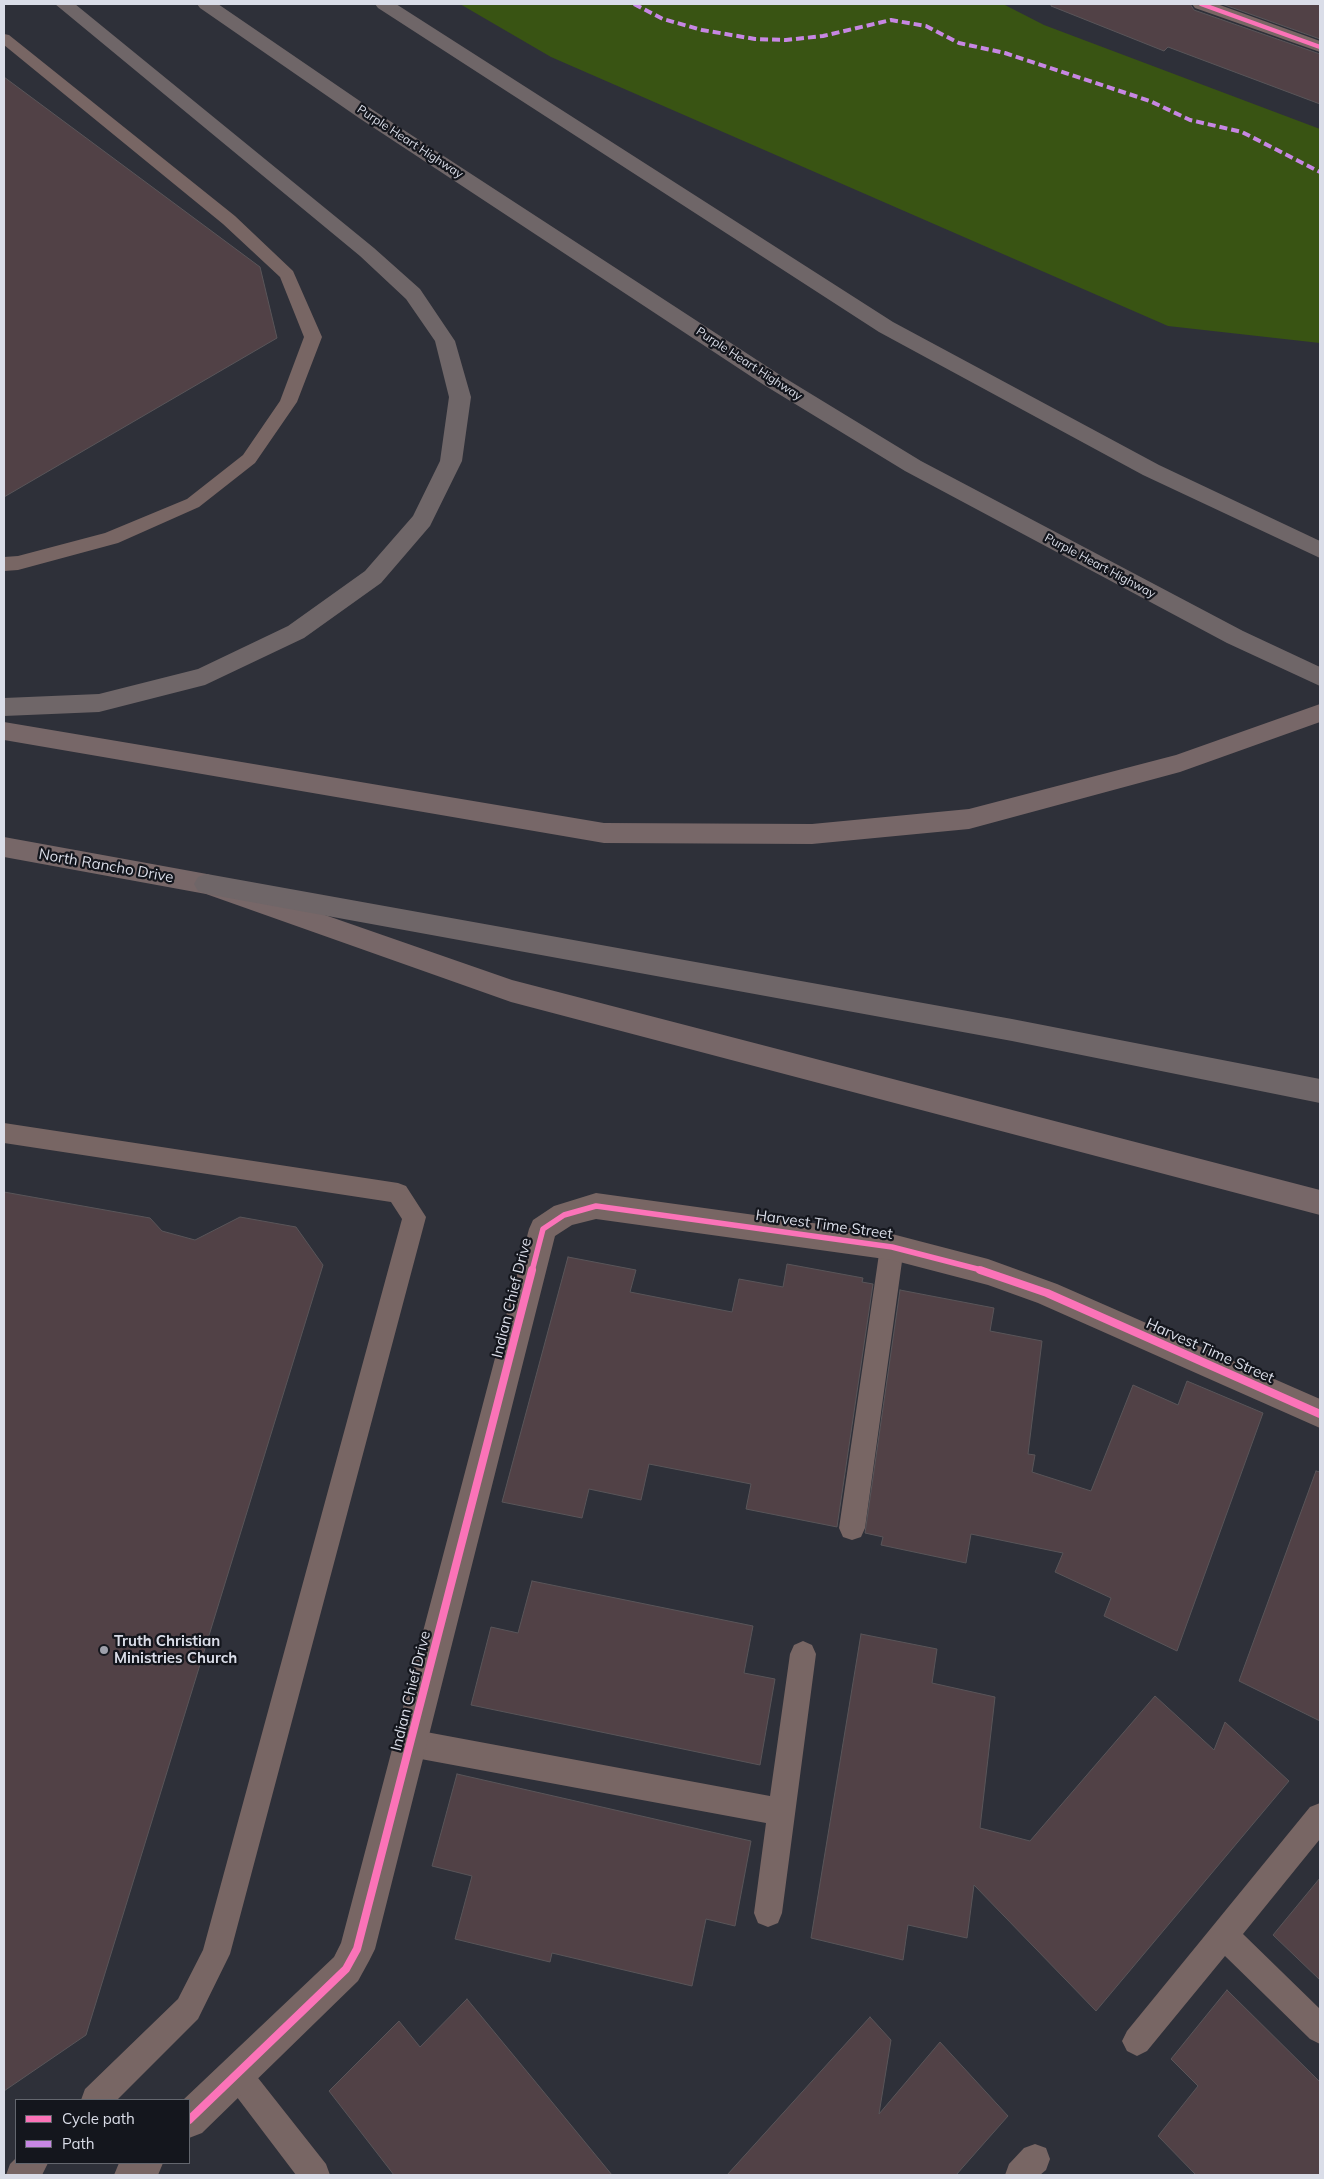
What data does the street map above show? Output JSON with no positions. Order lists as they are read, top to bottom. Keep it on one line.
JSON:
{"streets":{"highway":["Purple Heart Highway"],"main road":["North Rancho Drive"],"street":["Harvest Time Street","Indian Chief Drive"]},"crossings":[["Harvest Time Street","Indian Chief Drive"]],"places":["Truth Christian Ministries Church"],"legend":["Cycle path","Path"]}
